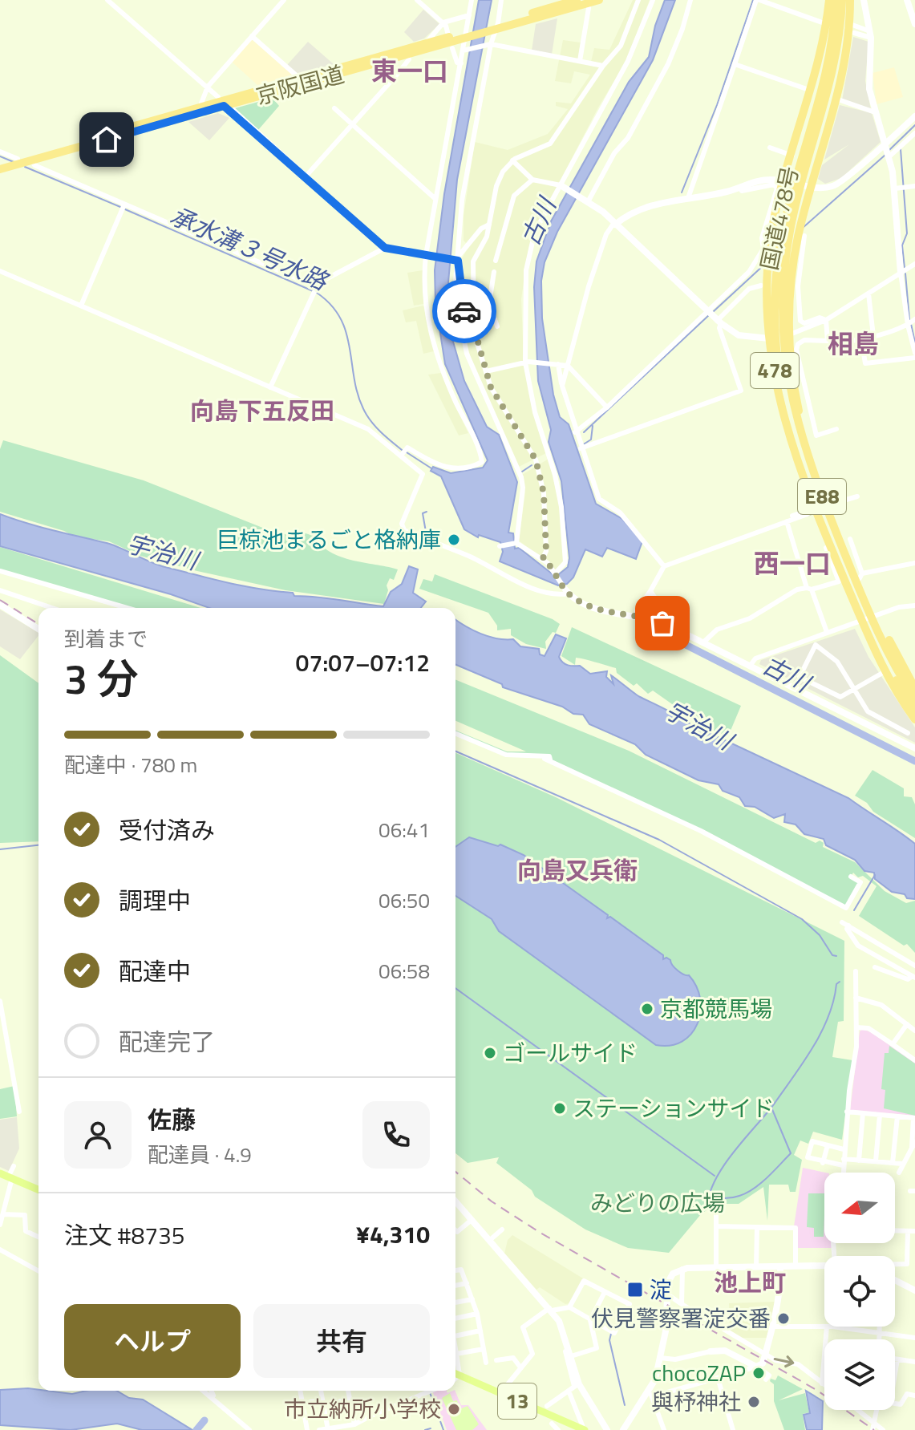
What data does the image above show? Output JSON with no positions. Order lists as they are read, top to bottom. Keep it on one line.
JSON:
{"streets":{"highway":["京阪国道","国道478号","478","E88"],"main road":["13"]},"crossings":[["国道478号","E88"]],"districts":["東一口","相島","向島下五反田","西一口","向島又兵衛","池上町"],"water":["古川","承水溝３号水路","宇治川"],"parks":["みどりの広場"],"places":{"other":["巨椋池まるごと格納庫","京都競馬場","ゴールサイド","ステーションサイド","伏見警察署淀交番","chocoZAP","與杼神社","市立納所小学校"],"transit":["淀"]},"north":"left","page":{"heading":["3 分","到着まで","07:07–07:12"],"panel":["佐藤","配達員 · 4.9","注文 #8735","¥4,310"],"bar":"配達中 · 780 m","list":[["受付済み","06:41"],["調理中","06:50"],["配達中","06:58"],"配達完了"],"buttons":["ヘルプ","共有"]}}
